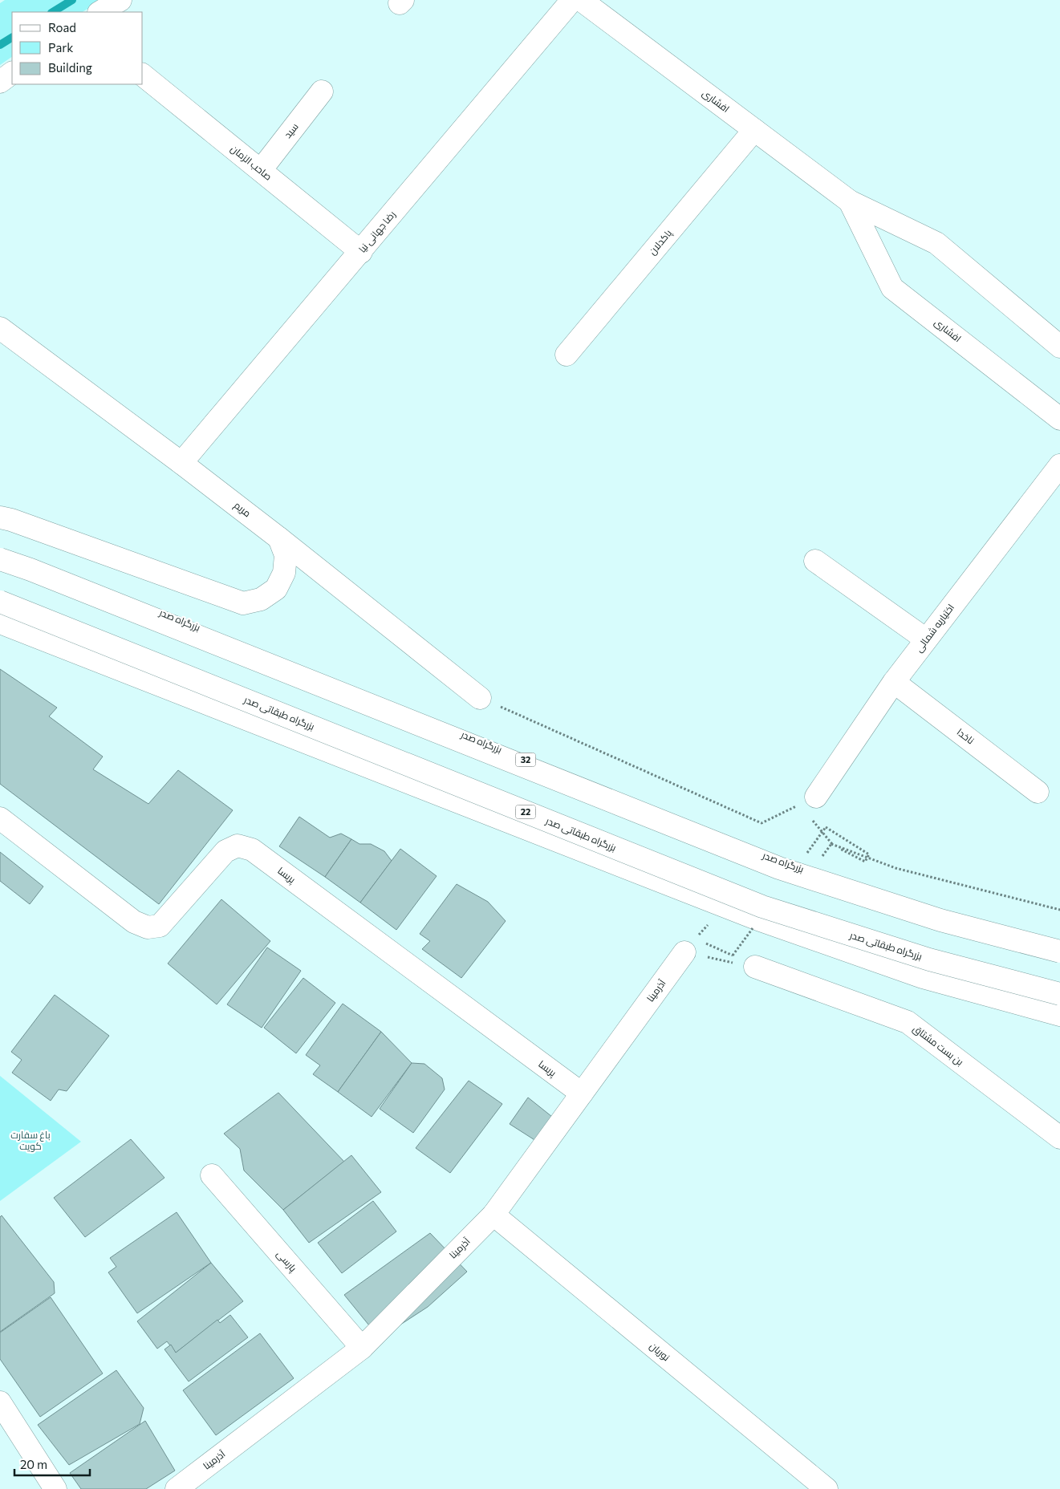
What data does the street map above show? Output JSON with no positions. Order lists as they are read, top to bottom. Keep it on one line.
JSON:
{"streets":{"main road":["افشاری","سید","صاحب الزمان","رضا جهانی نیا","پاکدلان","مریم","بزرگراه صدر","اختیاریه شمالی","بزرگراه طبقاتی صدر","ناخدا","32","22","پریسا","آذرمینا","بن بست مشتاق","پارسی","نوریان"]},"crossings":[["افشاری","پاکدلان"],["سید","صاحب الزمان"],["صاحب الزمان","رضا جهانی نیا"],["رضا جهانی نیا","مریم"],["اختیاریه شمالی","ناخدا"],["پریسا","آذرمینا"],["آذرمینا","پارسی"],["آذرمینا","نوریان"]],"parks":["باغ سفارت کویت"],"legend":["Road","Park","Building"],"scale_bar":"20 m"}
